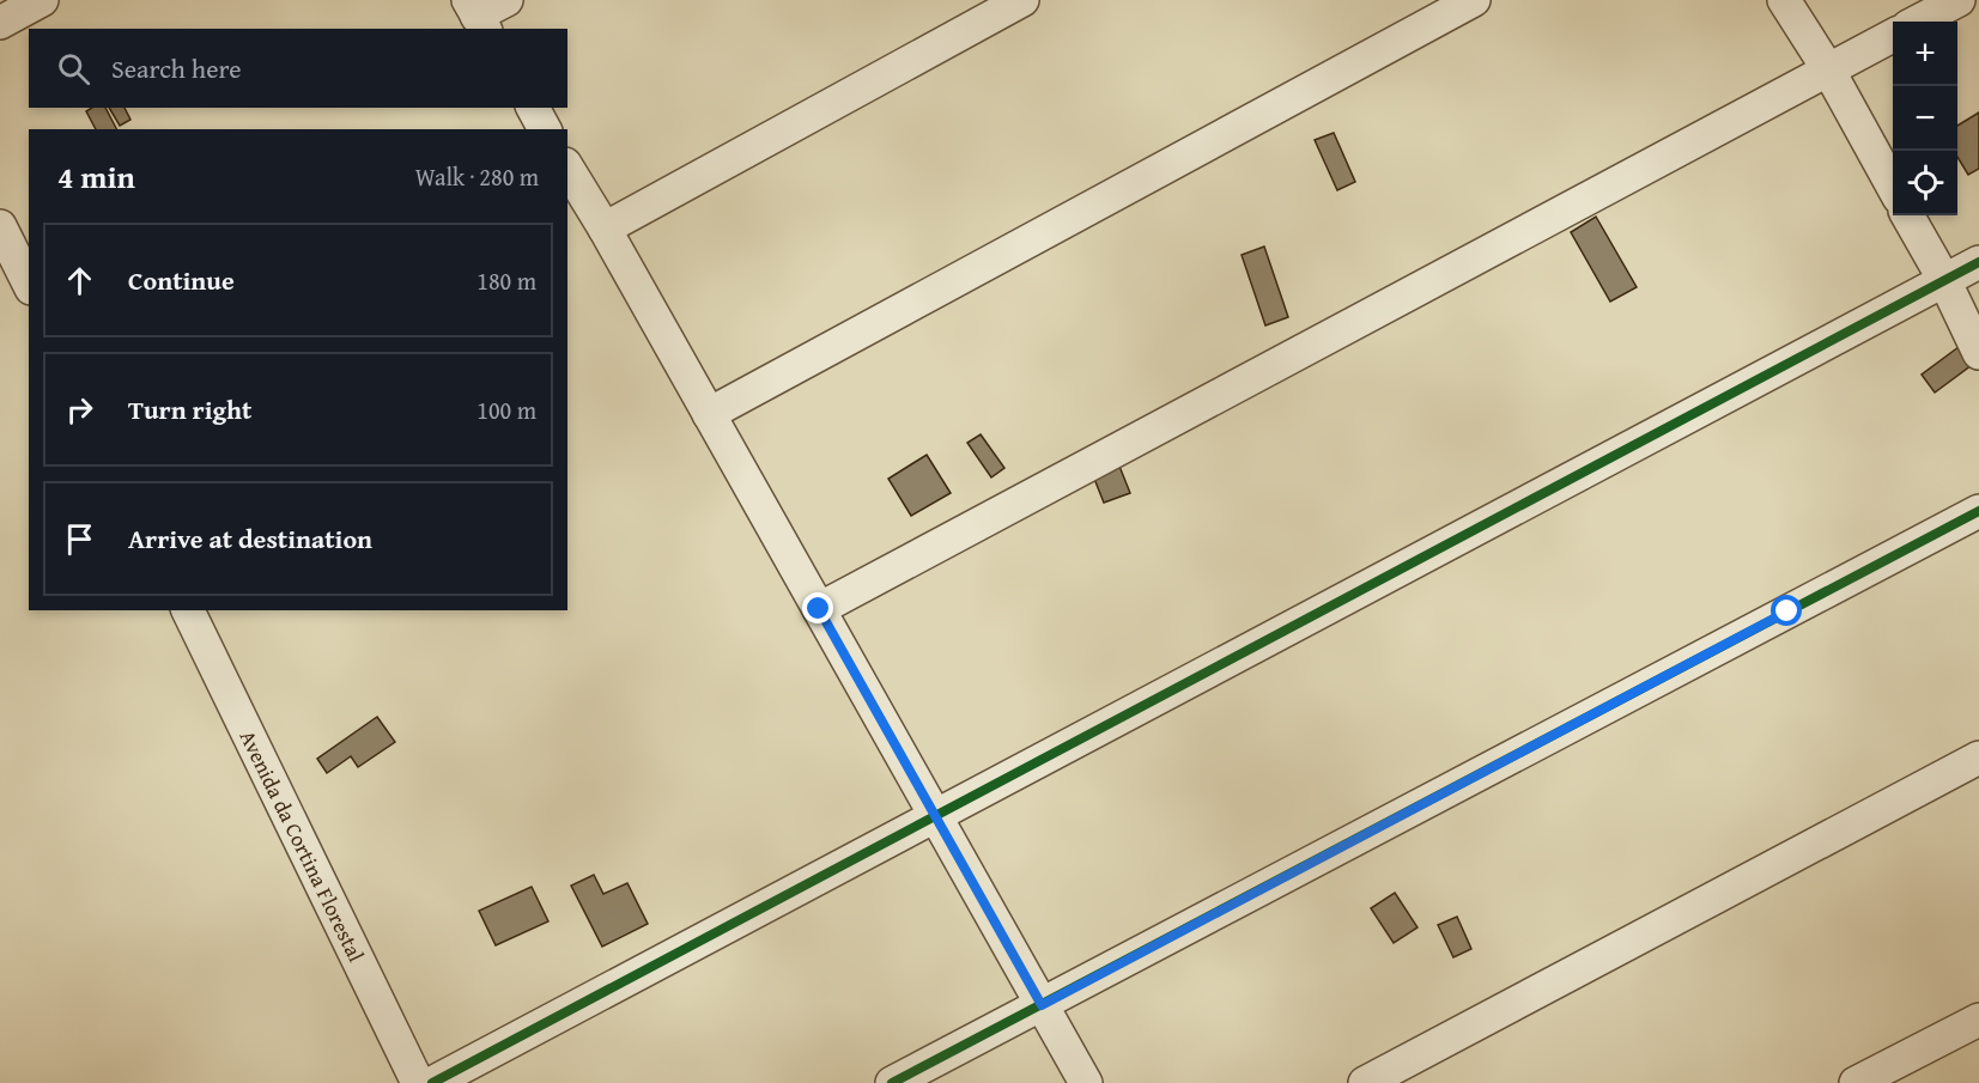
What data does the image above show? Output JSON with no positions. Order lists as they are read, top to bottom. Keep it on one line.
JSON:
{"streets":{"street":["Avenida da Cortina Florestal"]},"page":{"map_buttons":["+","−"],"search":"Search here","heading":["4 min","Walk · 280 m"],"list":[["Continue","180 m"],["Turn right","100 m"],"Arrive at destination"]}}
